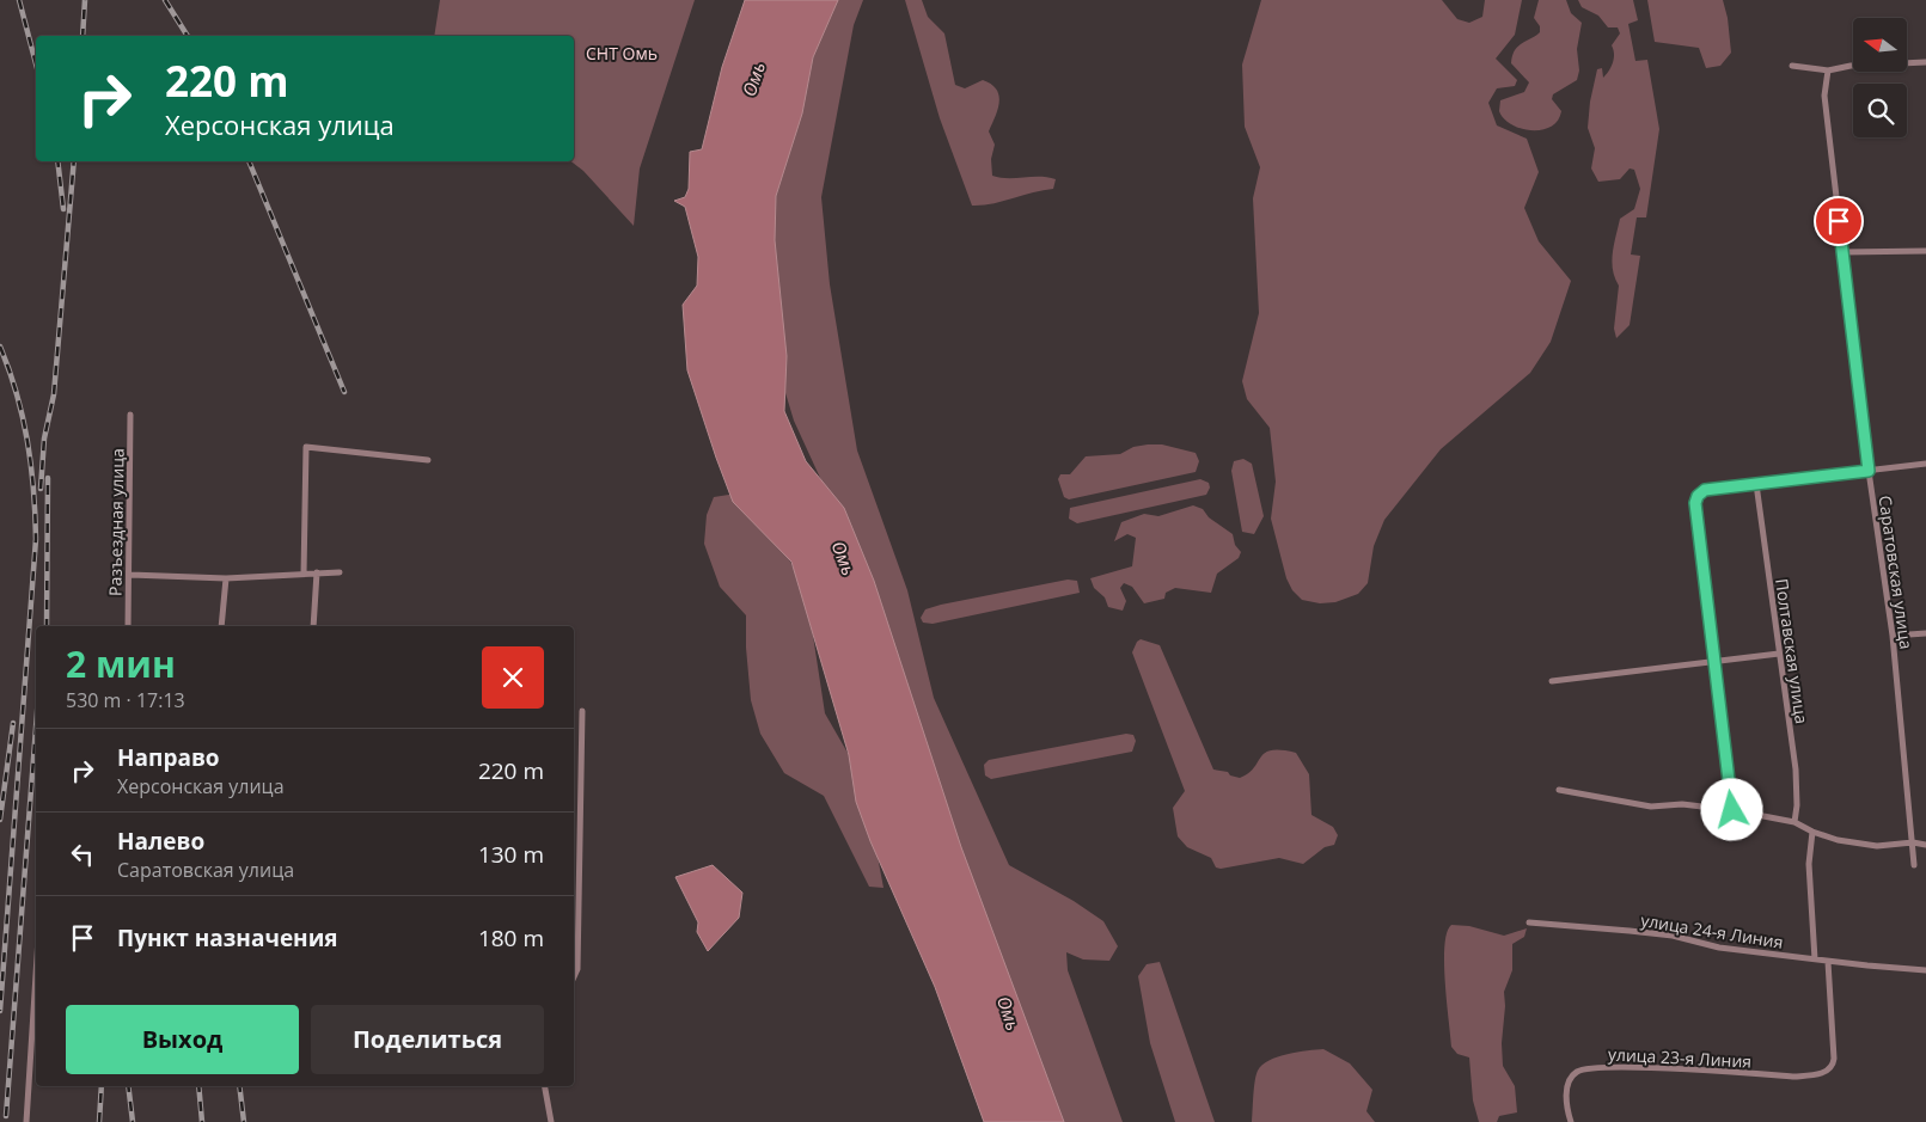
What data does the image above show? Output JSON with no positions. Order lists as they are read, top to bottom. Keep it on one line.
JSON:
{"streets":{"street":["Разъездная улица","Саратовская улица","Полтавская улица","улица 24-я Линия","улица 23-я Линия"]},"crossings":[["улица 24-я Линия","улица 23-я Линия"]],"water":["Омь"],"parks":["СНТ Омь"],"north":"left","page":{"turn":["220 m","Херсонская улица"],"heading":["2 мин","530 m · 17:13"],"list":[{"name":"Направо","note":"Херсонская улица","value":"220 m"},{"name":"Налево","note":"Саратовская улица","value":"130 m"},{"name":"Пункт назначения","value":"180 m"}],"buttons":["Выход","Поделиться"]}}
